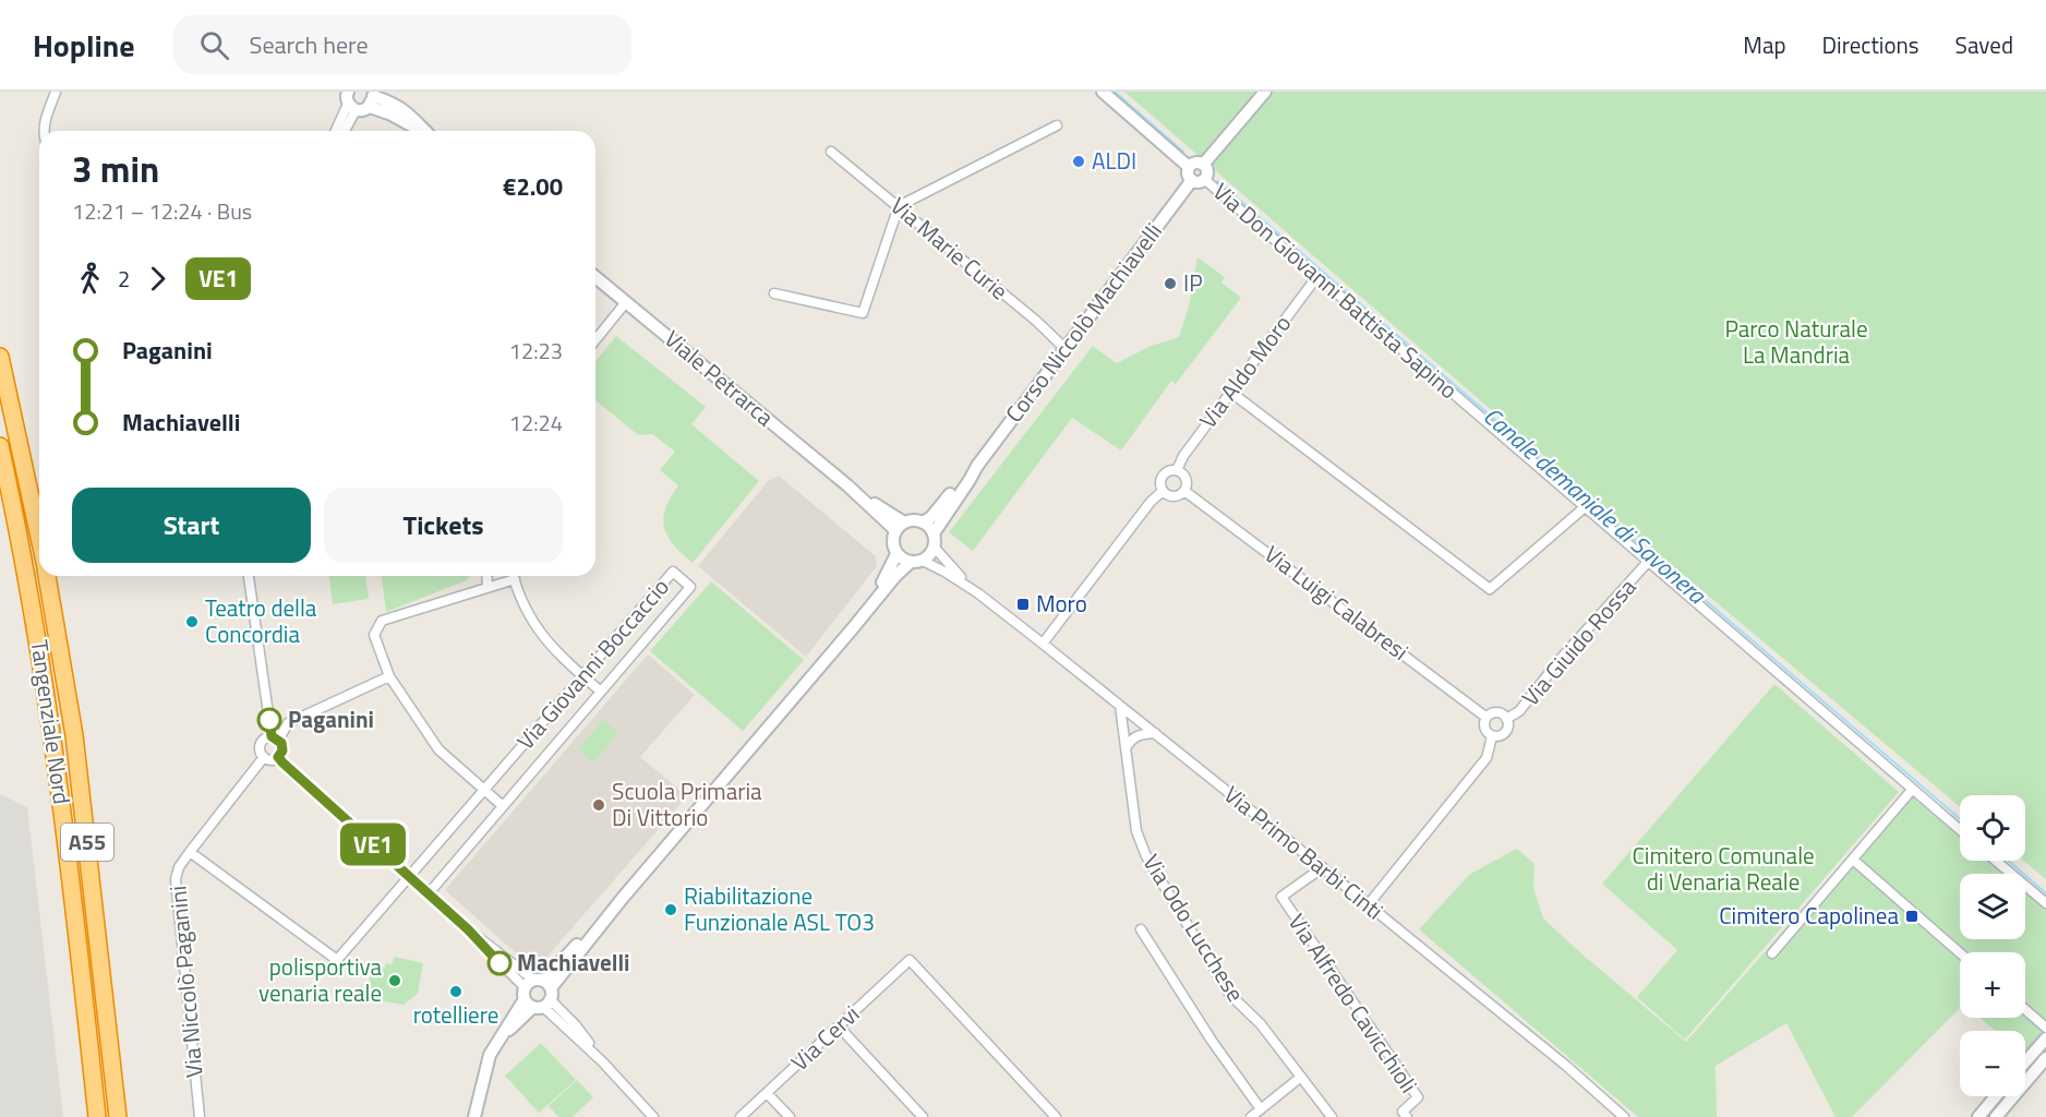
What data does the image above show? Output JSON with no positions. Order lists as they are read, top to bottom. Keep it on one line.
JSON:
{"streets":{"highway":["Tangenziale Nord","A55"],"street":["Via Marie Curie","Via Don Giovanni Battista Sapino","Corso Niccolò Machiavelli","Via Aldo Moro","Viale Petrarca","Via Luigi Calabresi","Via Giuido Rossa","Via Giovanni Boccaccio","Via Primo Barbi Cinti","Via Odo Lucchese","Via Niccolò Paganini","Via Alfredo Cavicchioli","Via Cervi"]},"crossings":[["Via Marie Curie","Corso Niccolò Machiavelli"],["Via Don Giovanni Battista Sapino","Corso Niccolò Machiavelli"],["Via Don Giovanni Battista Sapino","Via Aldo Moro"],["Via Don Giovanni Battista Sapino","Via Giuido Rossa"],["Corso Niccolò Machiavelli","Viale Petrarca"],["Corso Niccolò Machiavelli","Via Primo Barbi Cinti"],["Via Aldo Moro","Via Luigi Calabresi"],["Viale Petrarca","Via Primo Barbi Cinti"],["Via Luigi Calabresi","Via Giuido Rossa"],["Via Giovanni Boccaccio","Via Niccolò Paganini"],["Via Primo Barbi Cinti","Via Odo Lucchese"],["Via Primo Barbi Cinti","Via Alfredo Cavicchioli"]],"water":["Canale demaniale di Savonera"],"parks":["Parco Naturale La Mandria","Cimitero Comunale di Venaria Reale"],"places":{"other":["ALDI","IP","Teatro della Concordia","Paganini","Scuola Primaria Di Vittorio","Riabilitazione Funzionale ASL TO3","Machiavelli","polisportiva venaria reale","rotelliere"],"transit":["Moro","Cimitero Capolinea"]},"lines":["bus line VE1"],"page":{"header":"Hopline","search":"Search here","nav":["Map","Directions","Saved"],"on_map":"VE1","heading":["3 min","12:21 – 12:24 · Bus","€2.00"],"legs":["2","VE1"],"list":[{"name":"Paganini","value":"12:23"},{"name":"Machiavelli","value":"12:24"}],"buttons":["Start","Tickets"],"map_buttons":["+","−"]}}
